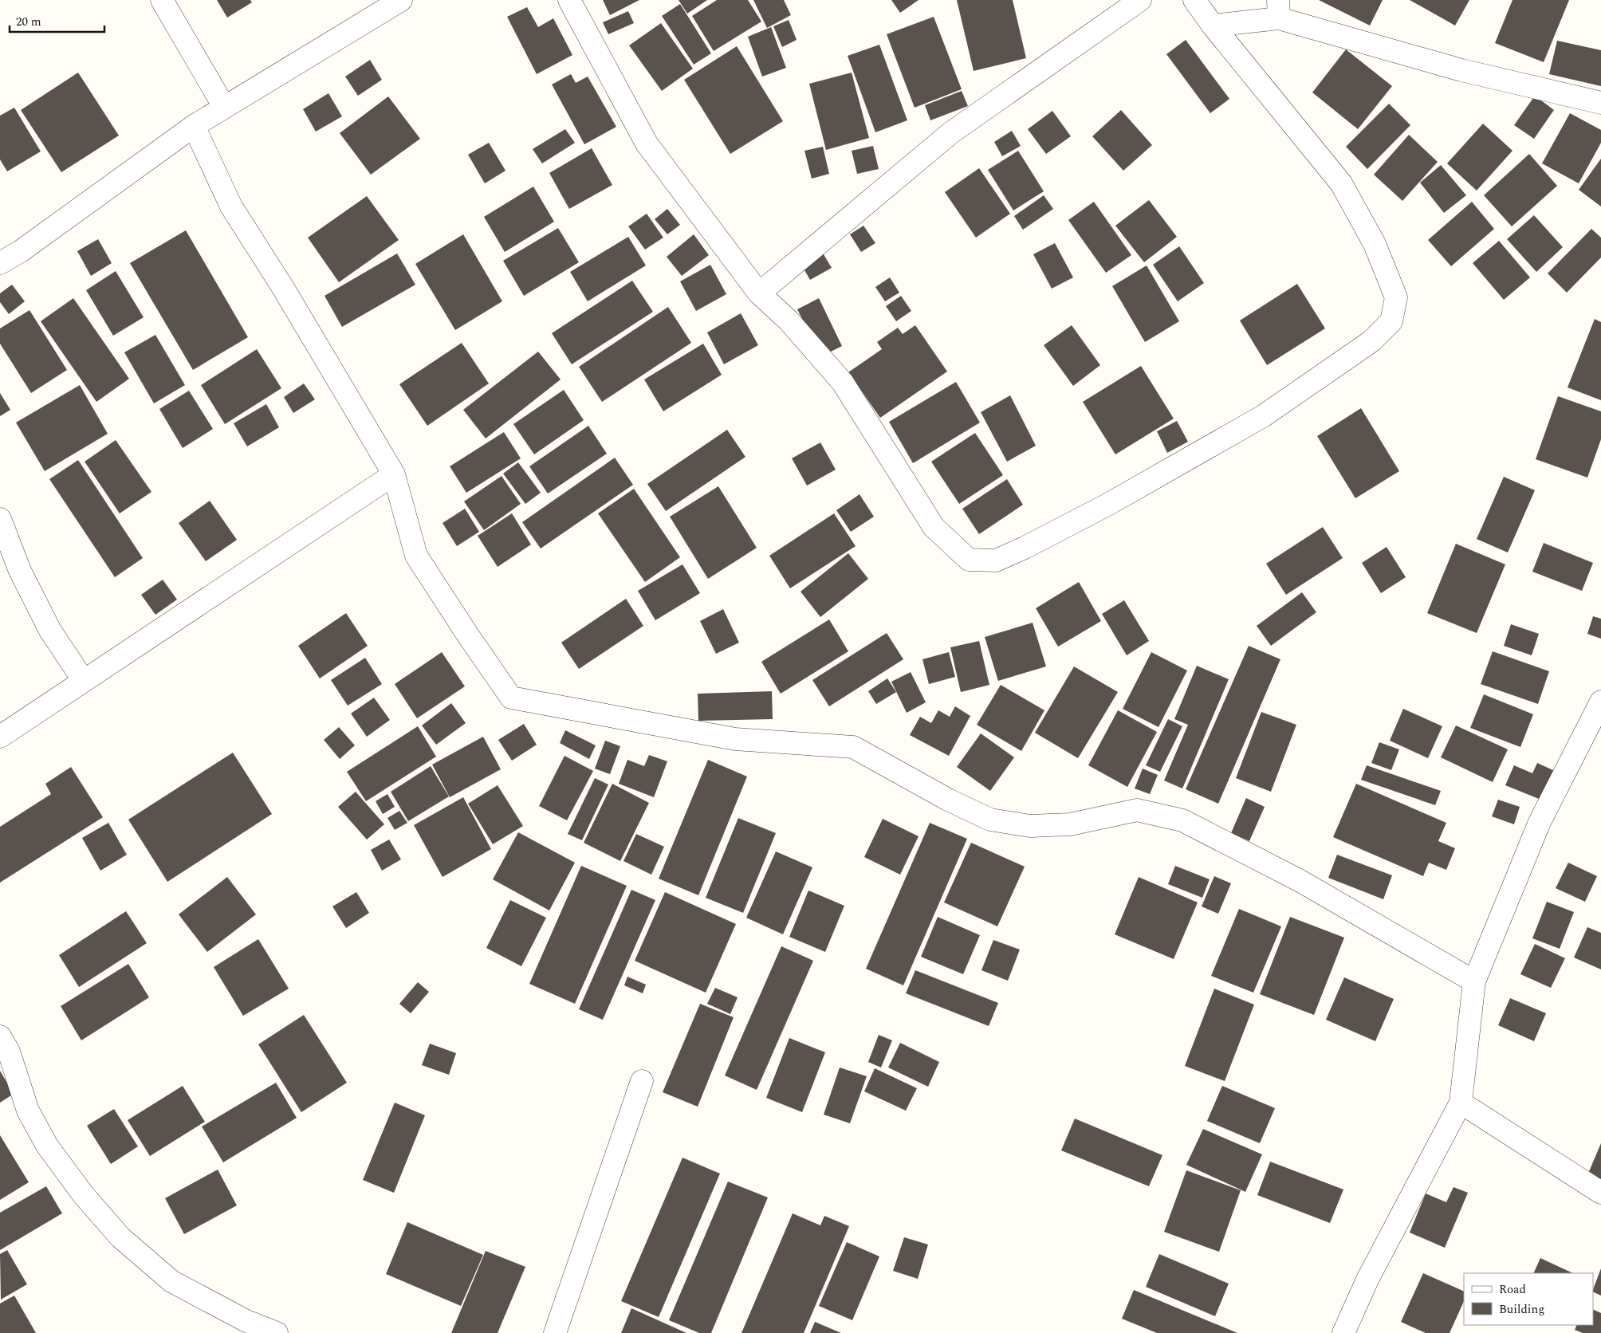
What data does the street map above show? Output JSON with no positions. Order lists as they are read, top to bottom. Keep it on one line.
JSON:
{"legend":["Road","Building"],"scale_bar":"20 m"}
